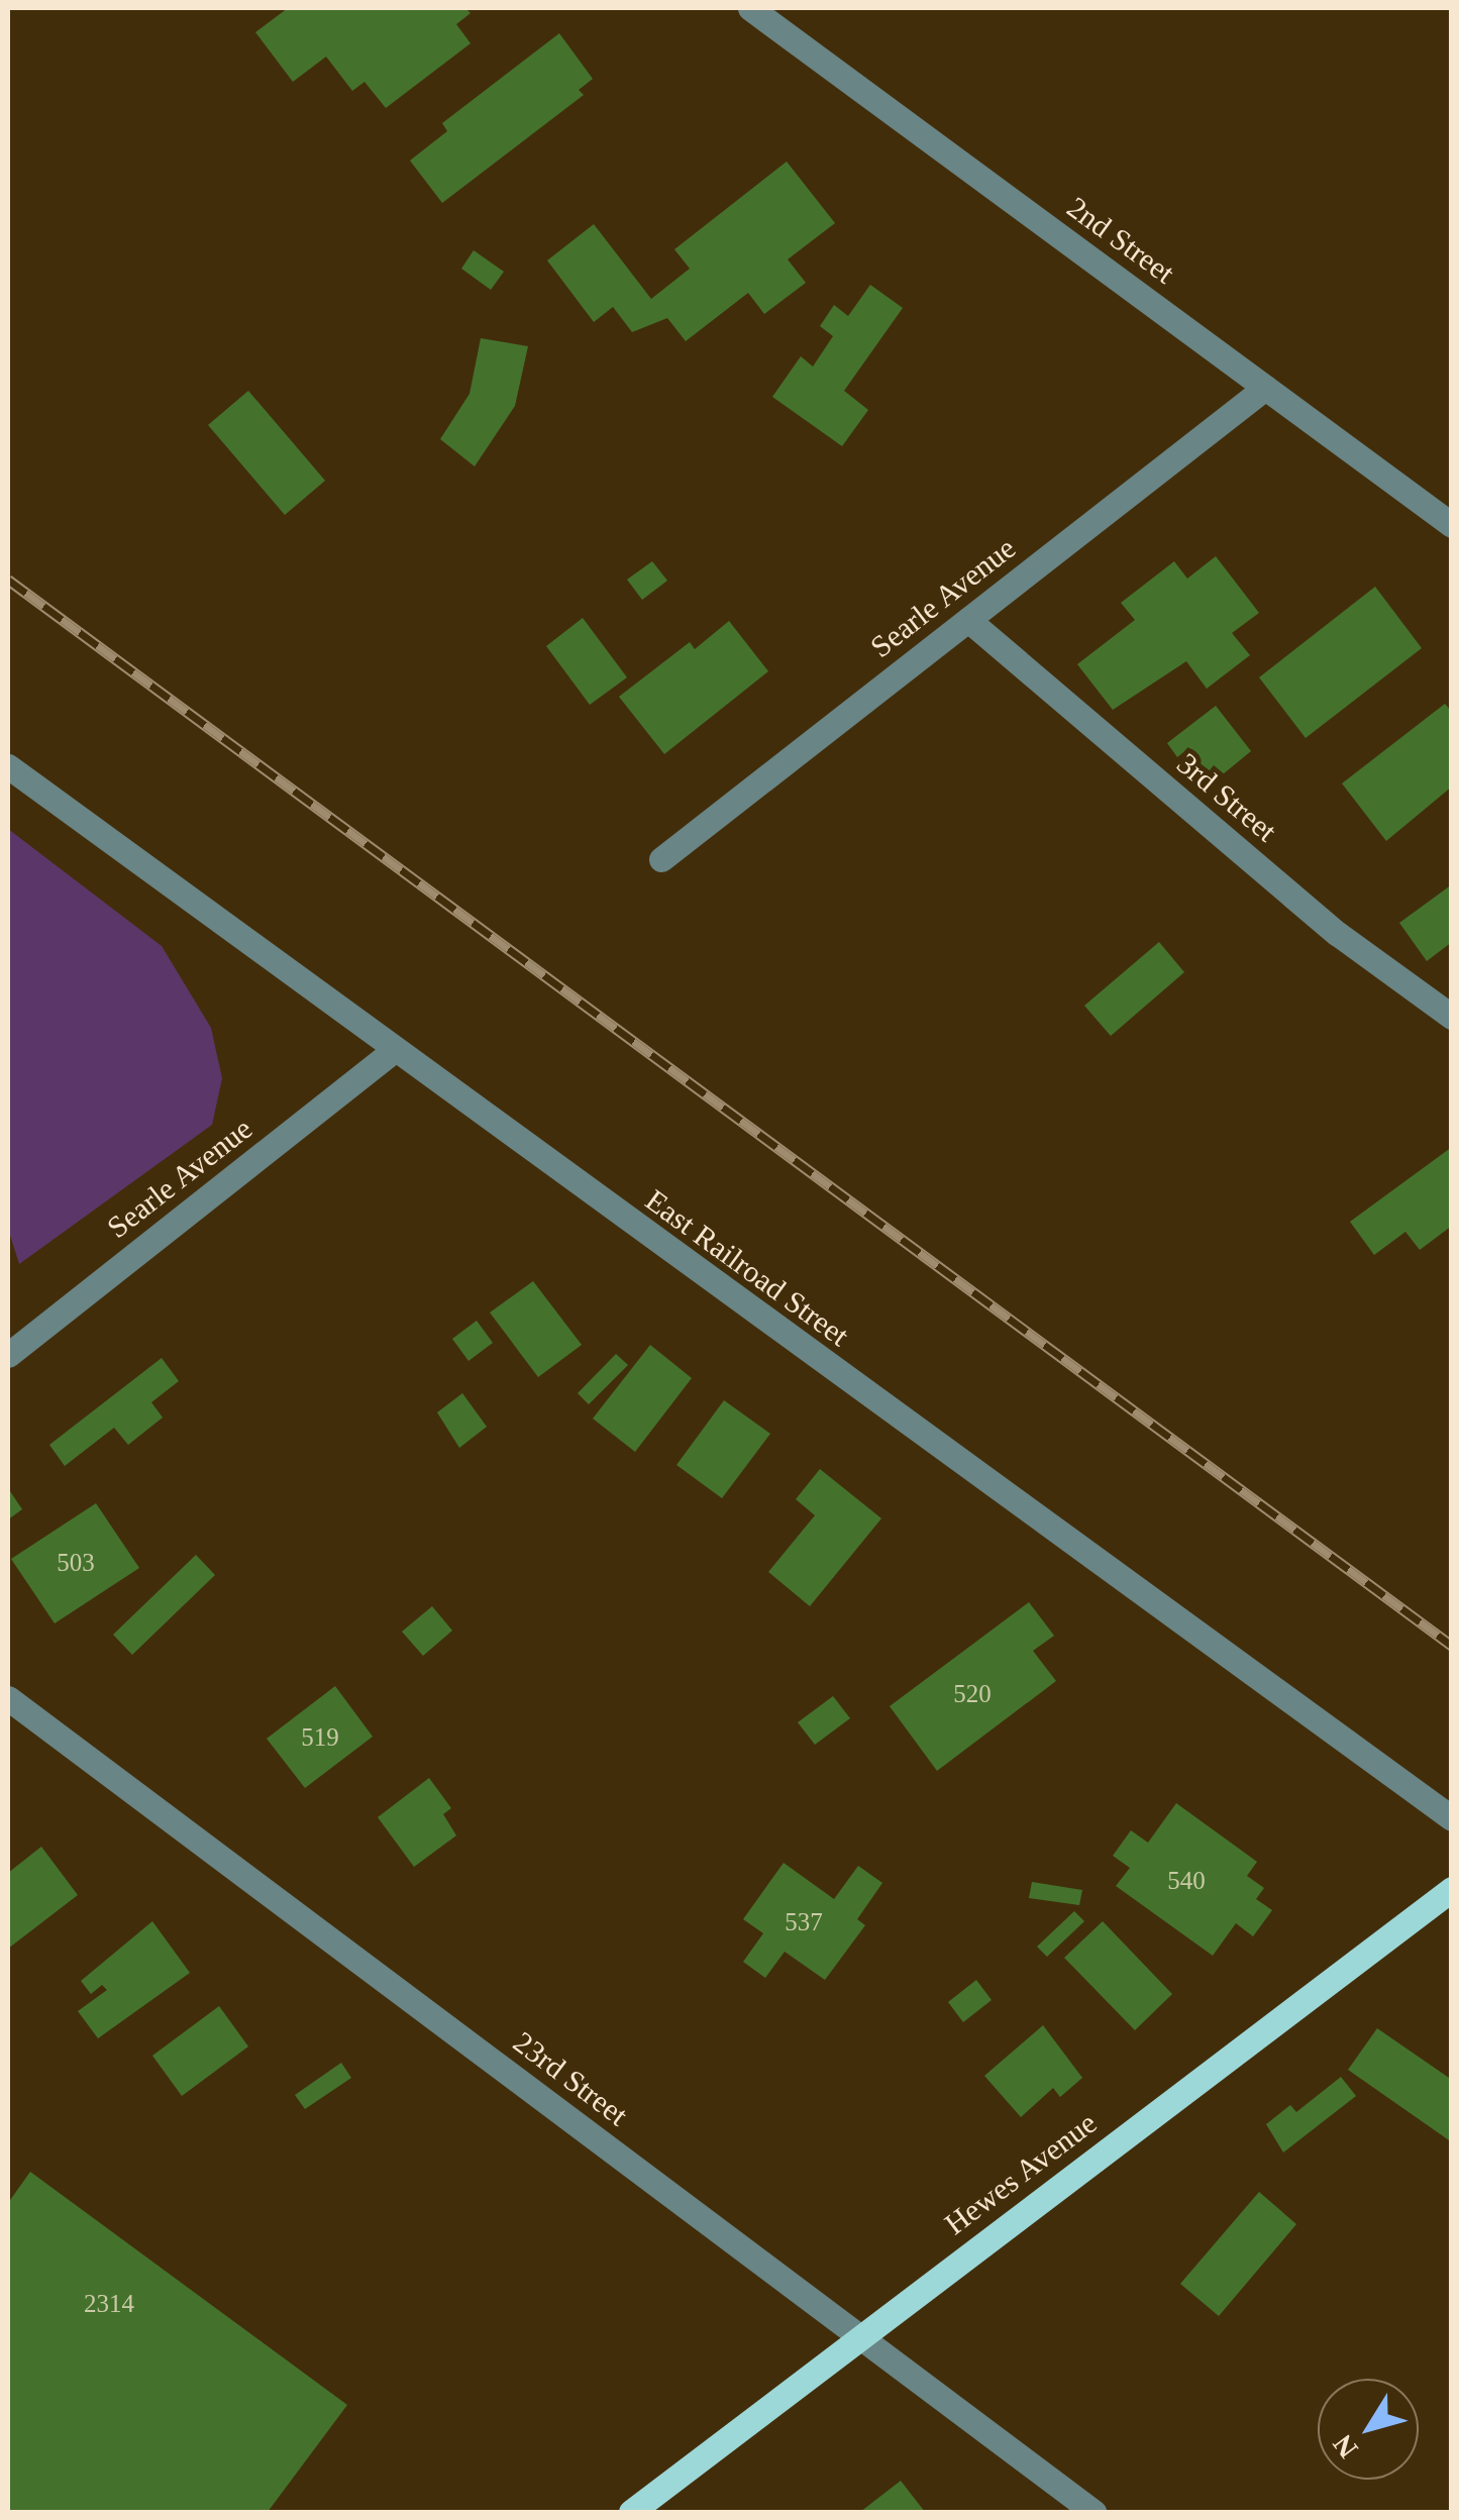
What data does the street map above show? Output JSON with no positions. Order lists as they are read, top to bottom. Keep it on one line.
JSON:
{"streets":{"main road":["Hewes Avenue"],"street":["2nd Street","Searle Avenue","3rd Street","East Railroad Street","23rd Street"]},"crossings":[["2nd Street","Searle Avenue"],["Searle Avenue","3rd Street"],["Searle Avenue","East Railroad Street"],["23rd Street","Hewes Avenue"]],"house_numbers":["503","520","519","540","537","2314"],"north":"bottom left"}
